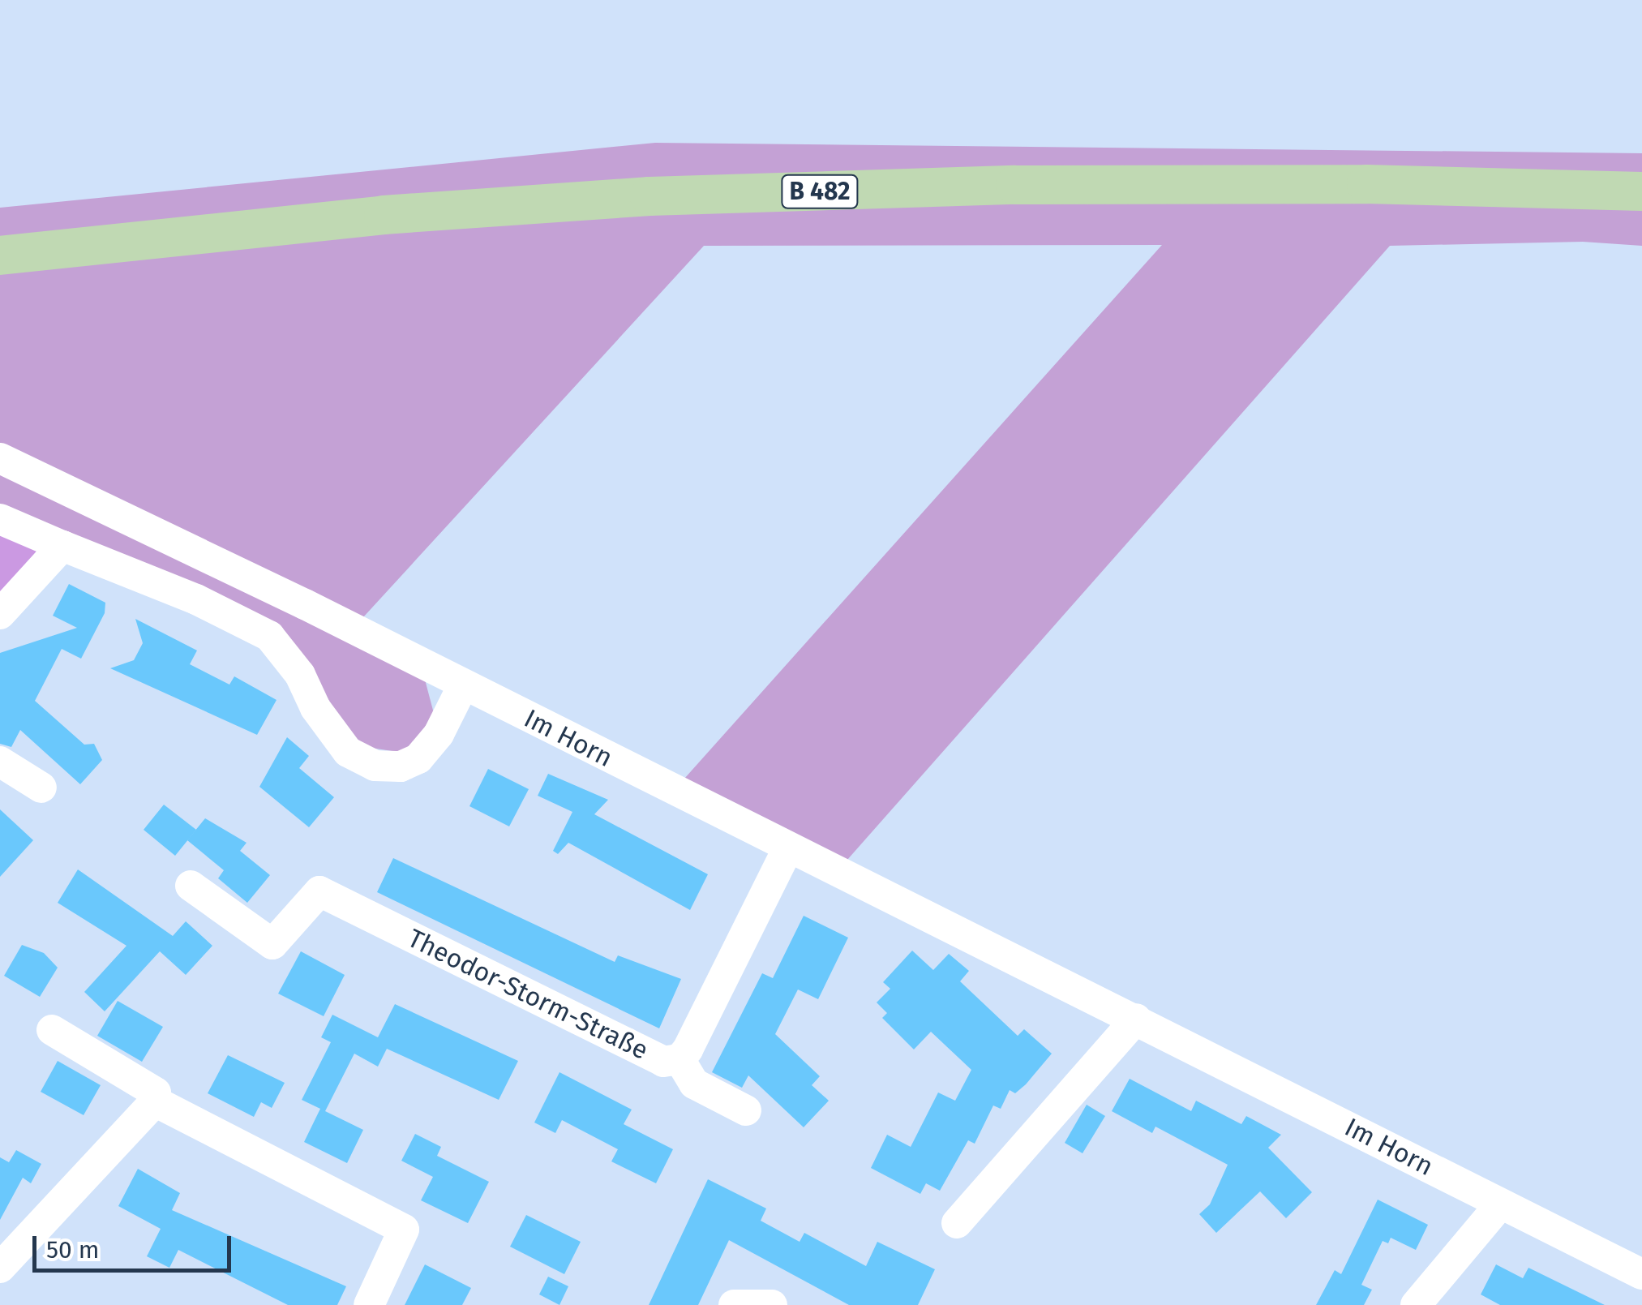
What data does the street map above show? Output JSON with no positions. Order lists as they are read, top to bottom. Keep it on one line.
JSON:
{"streets":{"main road":["B 482"],"street":["Im Horn","Theodor-Storm-Straße"]},"crossings":[["Im Horn","Theodor-Storm-Straße"]],"scale_bar":"50 m"}
